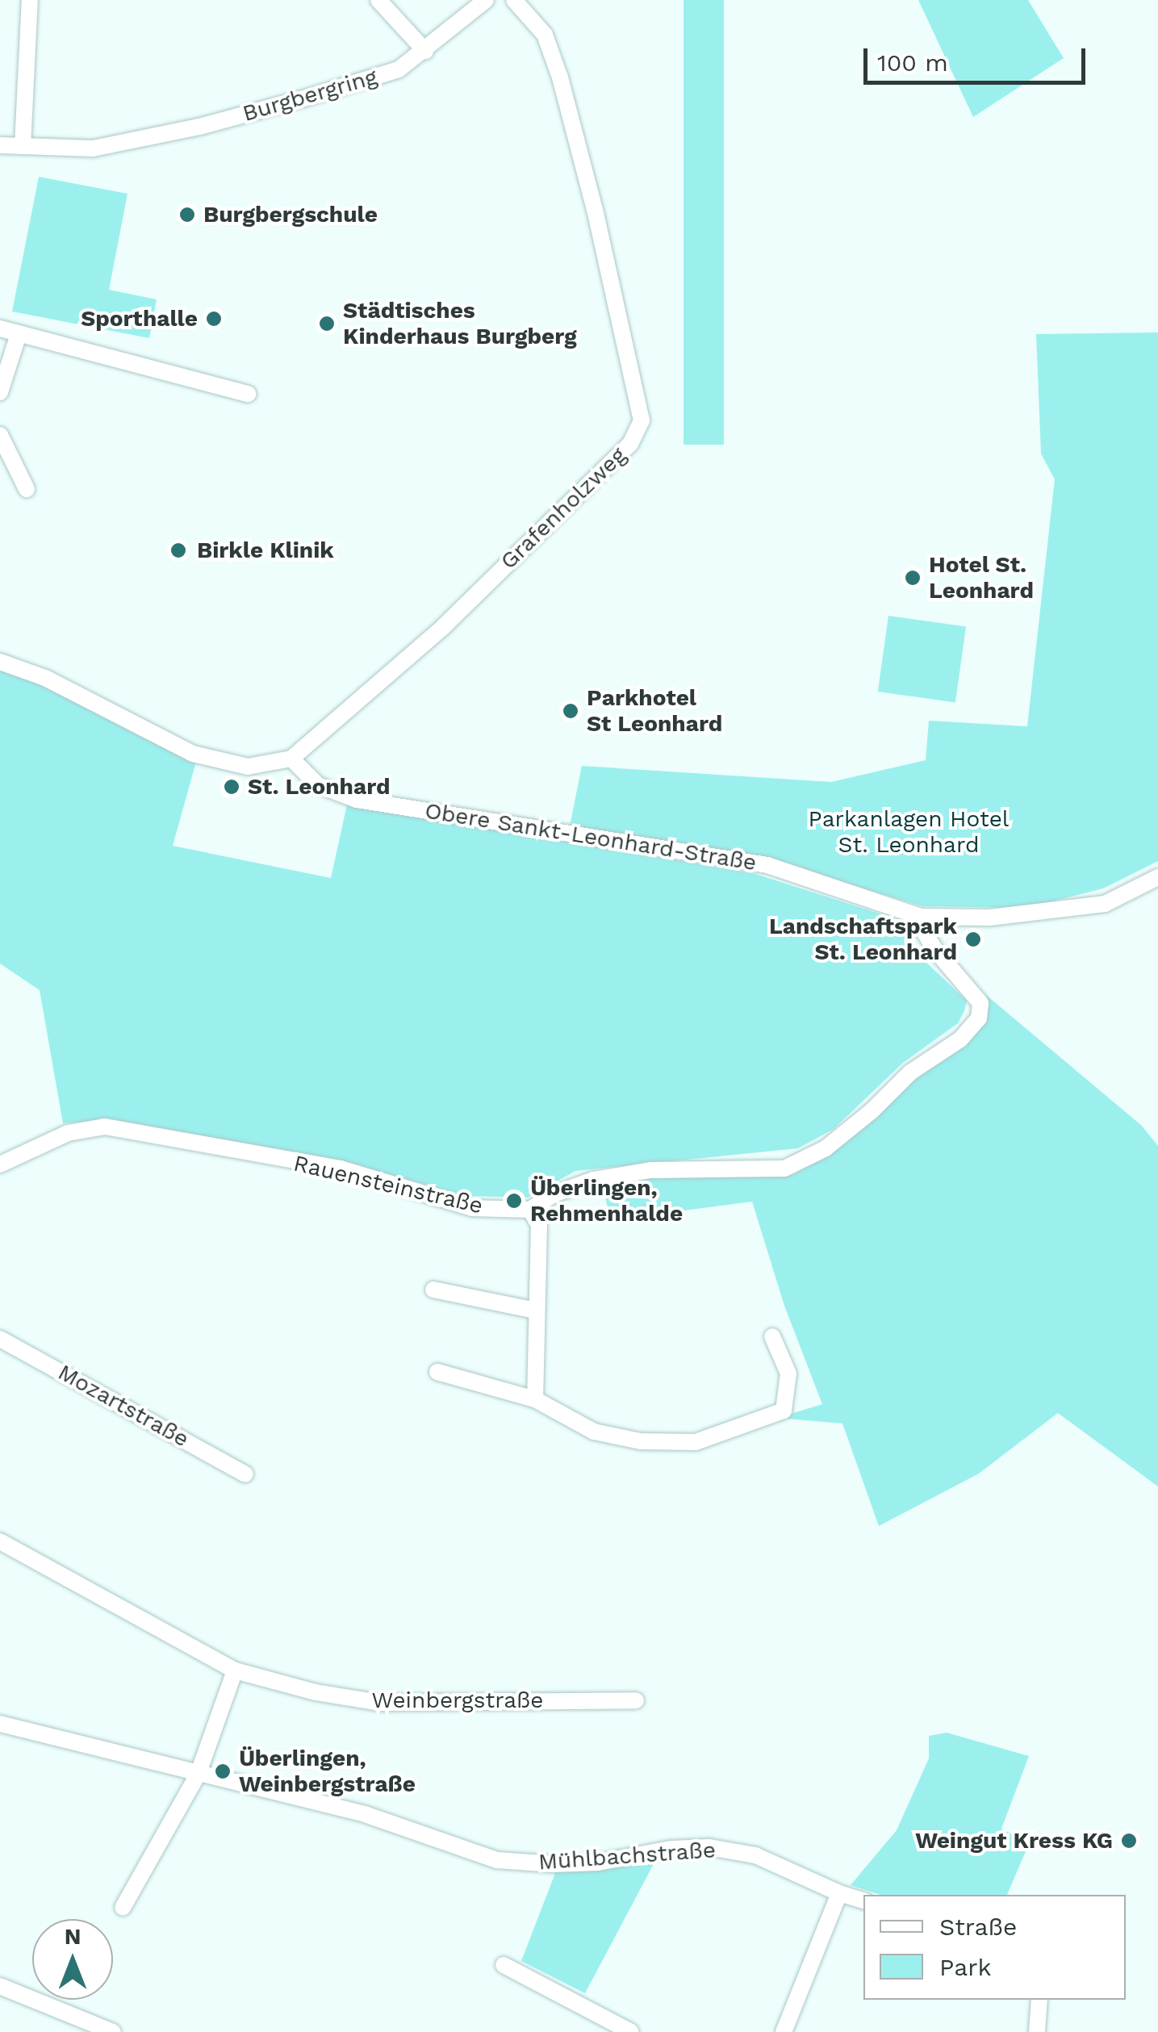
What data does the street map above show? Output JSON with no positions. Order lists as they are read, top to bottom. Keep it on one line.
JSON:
{"streets":{"street":["Burgbergring","Grafenholzweg","Obere Sankt-Leonhard-Straße","Rauensteinstraße","Mozartstraße","Weinbergstraße","Mühlbachstraße"]},"crossings":[["Grafenholzweg","Obere Sankt-Leonhard-Straße"]],"parks":["Parkanlagen Hotel St. Leonhard"],"places":["Burgbergschule","Sporthalle","Städtisches Kinderhaus Burgberg","Birkle Klinik","Hotel St. Leonhard","Parkhotel St Leonhard","St. Leonhard","Landschaftspark St. Leonhard","Überlingen, Rehmenhalde","Überlingen, Weinbergstraße","Weingut Kress KG"],"legend":["Straße","Park"],"scale_bar":"100 m","north":"top"}
